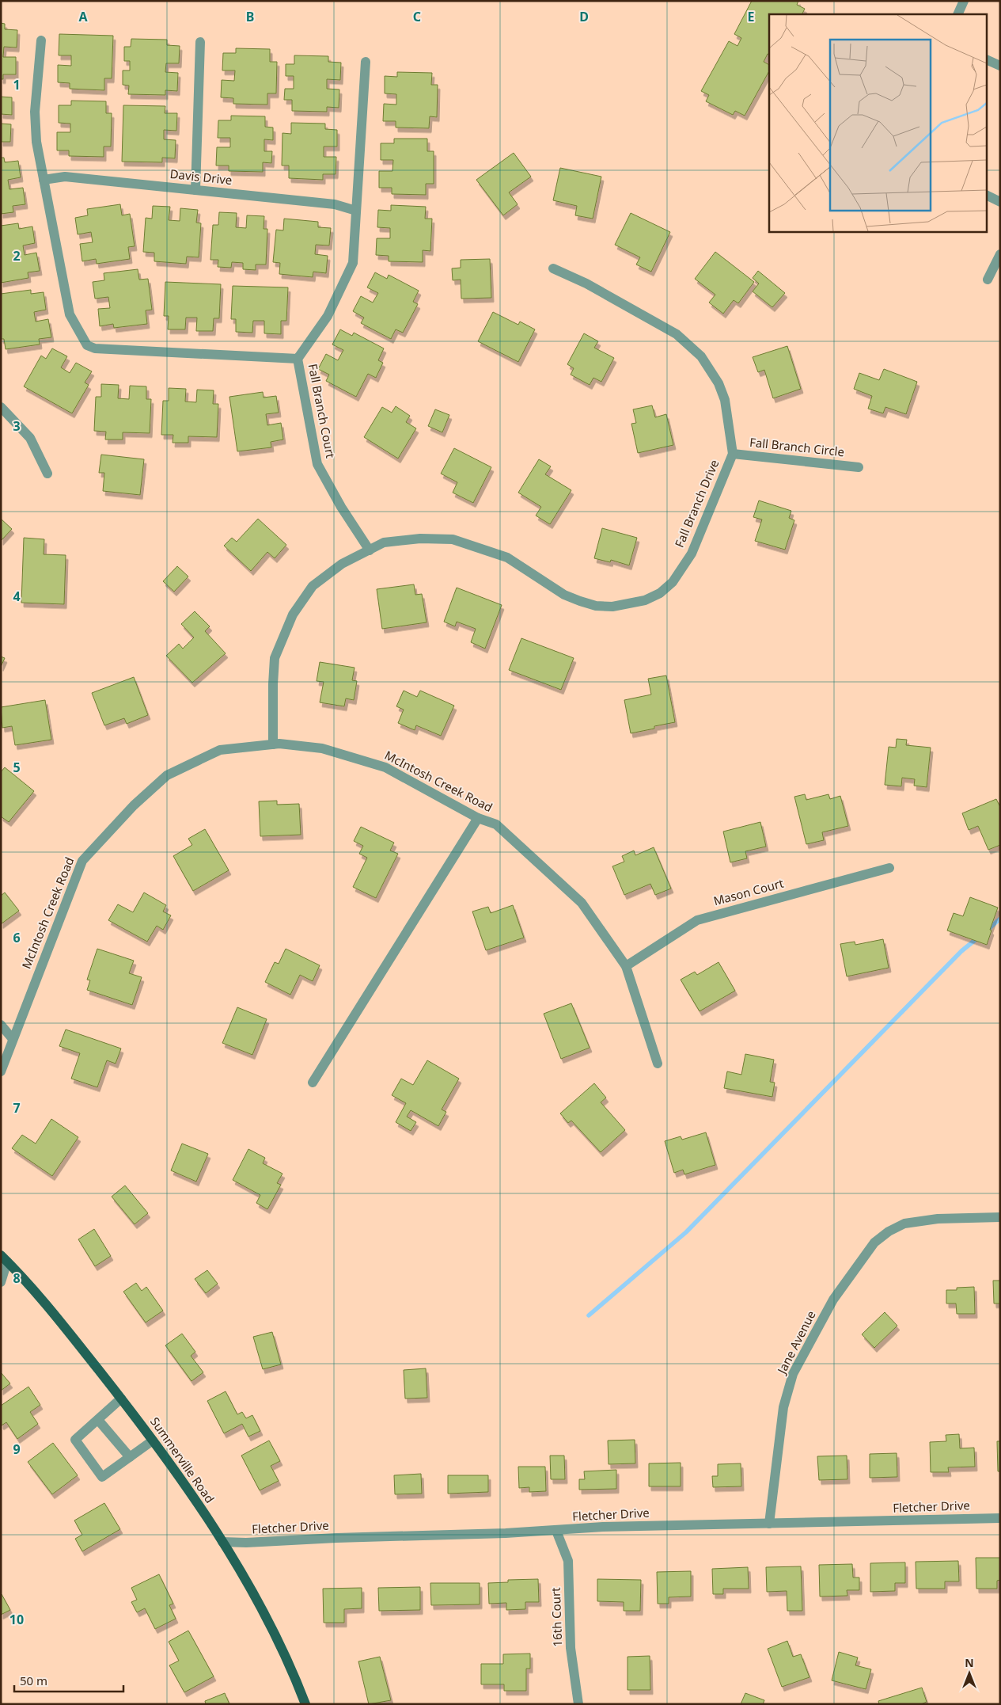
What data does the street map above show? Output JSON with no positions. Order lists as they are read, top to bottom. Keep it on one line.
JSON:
{"streets":{"main road":["Summerville Road"],"street":["Davis Drive","Fall Branch Court","Fall Branch Circle","Fall Branch Drive","McIntosh Creek Road","Mason Court","Jane Avenue","Fletcher Drive","16th Court"]},"crossings":[["Fall Branch Court","Fall Branch Drive"],["Fall Branch Circle","Fall Branch Drive"],["Fall Branch Drive","McIntosh Creek Road"],["McIntosh Creek Road","Mason Court"],["Jane Avenue","Fletcher Drive"],["Summerville Road","Fletcher Drive"],["Fletcher Drive","16th Court"]],"scale_bar":"50 m","north":"top","grid":{"columns":["A","B","C","D","E"],"rows":["1","2","3","4","5","6","7","8","9","10"]}}
